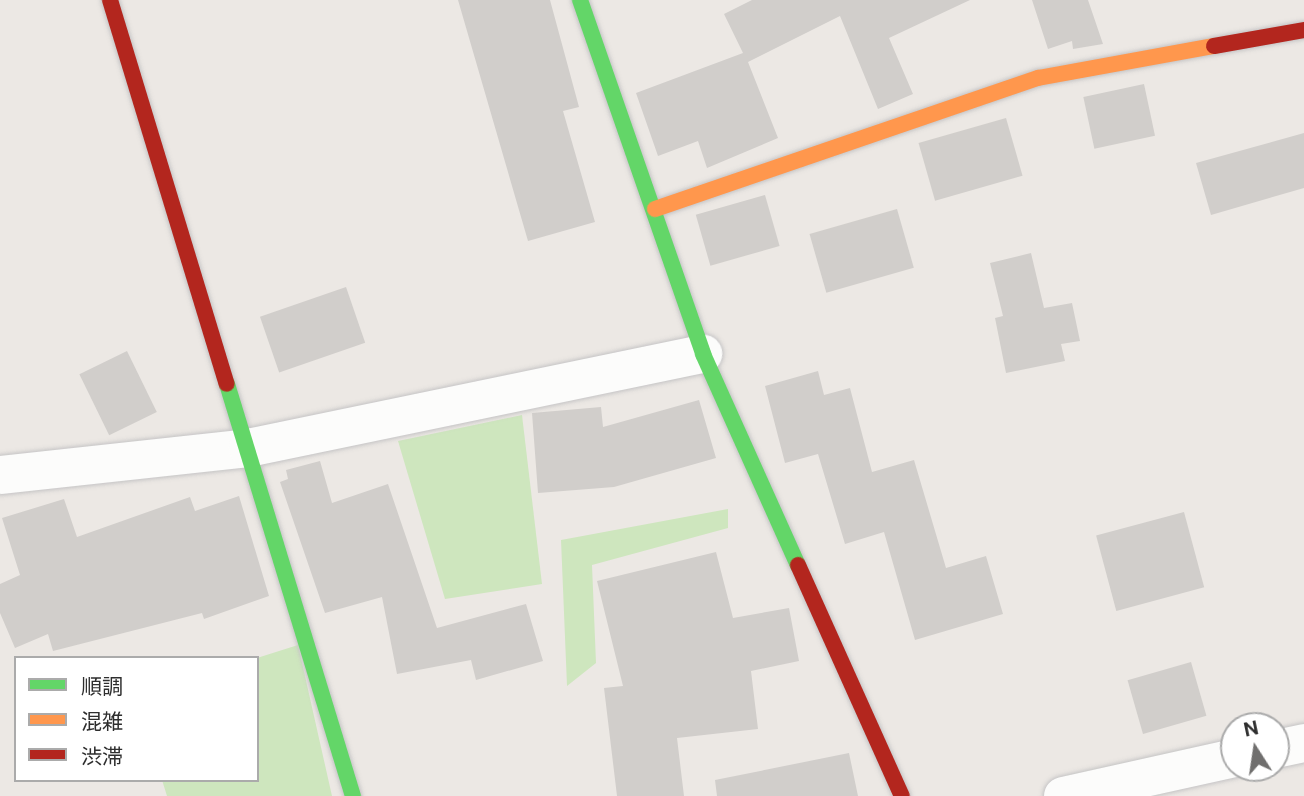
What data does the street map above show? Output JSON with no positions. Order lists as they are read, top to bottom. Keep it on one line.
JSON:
{"legend":["順調","混雑","渋滞"],"north":"top"}
